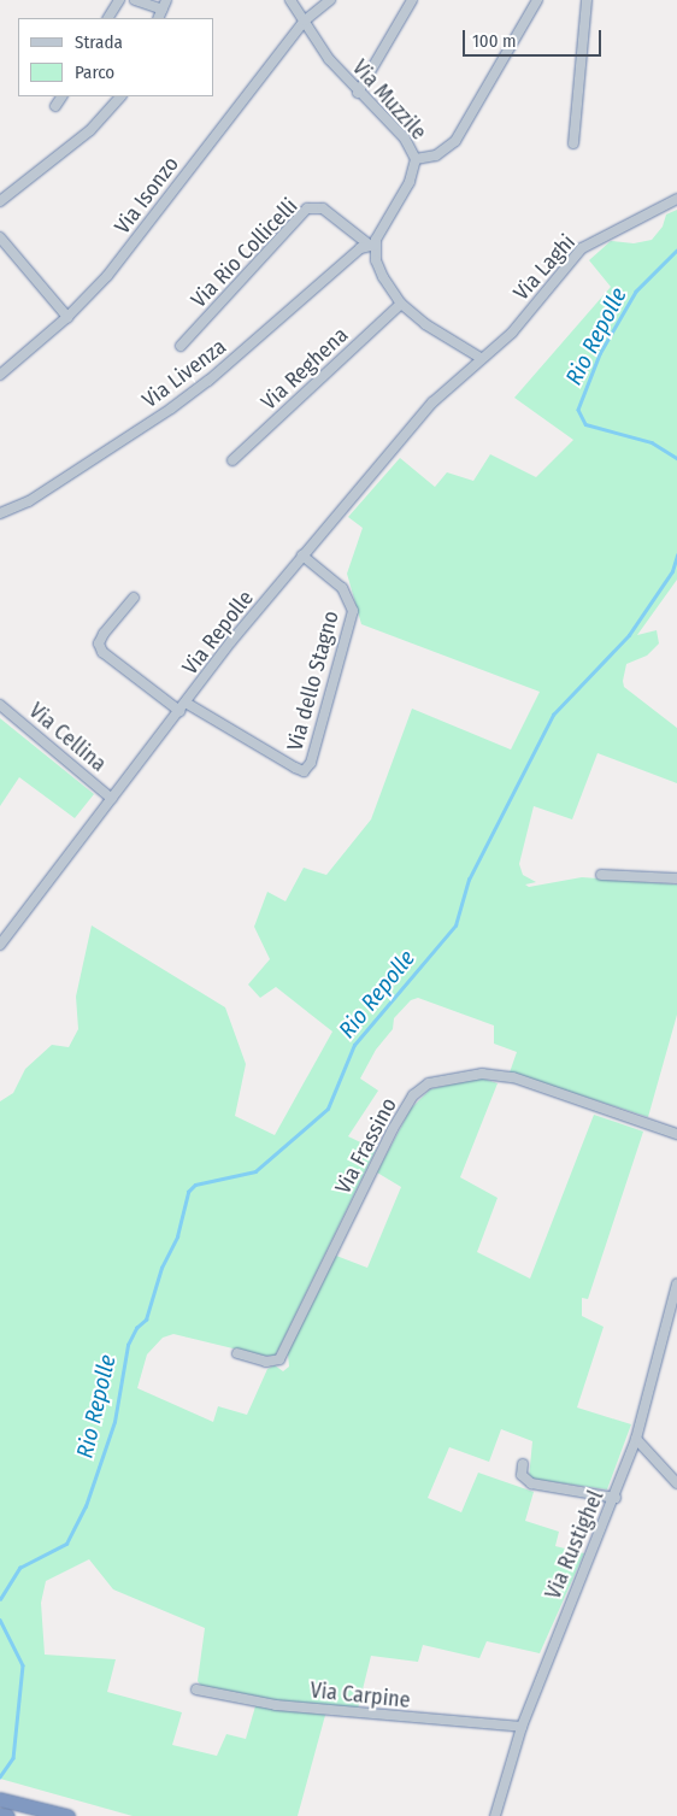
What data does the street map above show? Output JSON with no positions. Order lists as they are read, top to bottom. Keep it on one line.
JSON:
{"streets":{"street":["Via Muzzile","Via Isonzo","Via Rio Collicelli","Via Laghi","Via Reghena","Via Livenza","Via Repolle","Via dello Stagno","Via Cellina","Via Frassino","Via Rustighel","Via Carpine"]},"crossings":[["Via Muzzile","Via Isonzo"],["Via Muzzile","Via Rio Collicelli"],["Via Muzzile","Via Livenza"],["Via Rio Collicelli","Via Livenza"],["Via Laghi","Via Repolle"],["Via Repolle","Via dello Stagno"],["Via Repolle","Via Cellina"],["Via Rustighel","Via Carpine"]],"water":["Rio Repolle"],"legend":["Strada","Parco"],"scale_bar":"100 m"}
